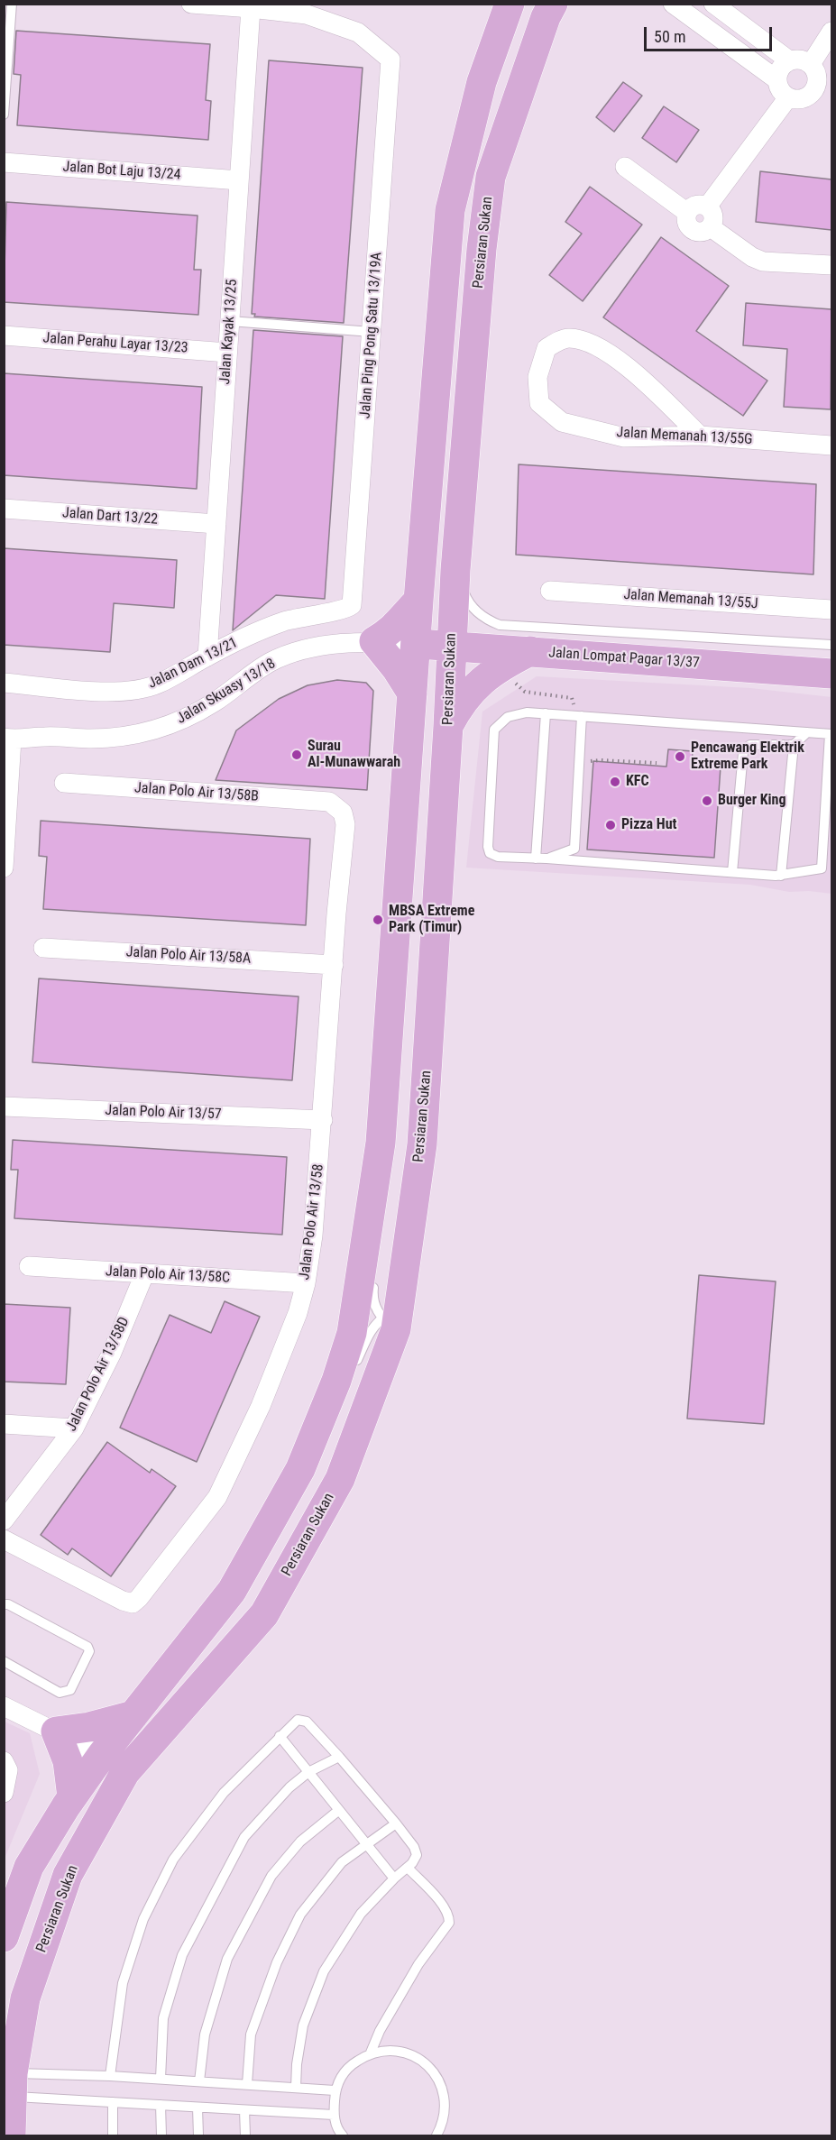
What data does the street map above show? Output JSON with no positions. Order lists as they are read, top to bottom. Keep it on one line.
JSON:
{"streets":{"main road":["Persiaran Sukan","Jalan Lompat Pagar 13/37"],"street":["Jalan Bot Laju 13/24","Jalan Kayak 13/25","Jalan Ping Pong Satu 13/19A","Jalan Perahu Layar 13/23","Jalan Memanah 13/55G","Jalan Dart 13/22","Jalan Memanah 13/55J","Jalan Dam 13/21","Jalan Skuasy 13/18","Jalan Polo Air 13/58B","Jalan Polo Air 13/58A","Jalan Polo Air 13/57","Jalan Polo Air 13/58","Jalan Polo Air 13/58C","Jalan Polo Air 13/58D"]},"crossings":[["Jalan Bot Laju 13/24","Jalan Kayak 13/25"],["Persiaran Sukan","Jalan Lompat Pagar 13/37"],["Jalan Kayak 13/25","Jalan Ping Pong Satu 13/19A"],["Jalan Kayak 13/25","Jalan Perahu Layar 13/23"],["Jalan Kayak 13/25","Jalan Dart 13/22"],["Jalan Kayak 13/25","Jalan Dam 13/21"],["Jalan Ping Pong Satu 13/19A","Jalan Dam 13/21"],["Jalan Lompat Pagar 13/37","Jalan Skuasy 13/18"],["Jalan Polo Air 13/58B","Jalan Polo Air 13/58"],["Jalan Polo Air 13/58A","Jalan Polo Air 13/58"],["Jalan Polo Air 13/57","Jalan Polo Air 13/58"],["Jalan Polo Air 13/58","Jalan Polo Air 13/58C"],["Jalan Polo Air 13/58C","Jalan Polo Air 13/58D"]],"places":["Surau Al-Munawwarah","Pencawang Elektrik Extreme Park","KFC","Burger King","Pizza Hut","MBSA Extreme Park (Timur)"],"scale_bar":"50 m"}
